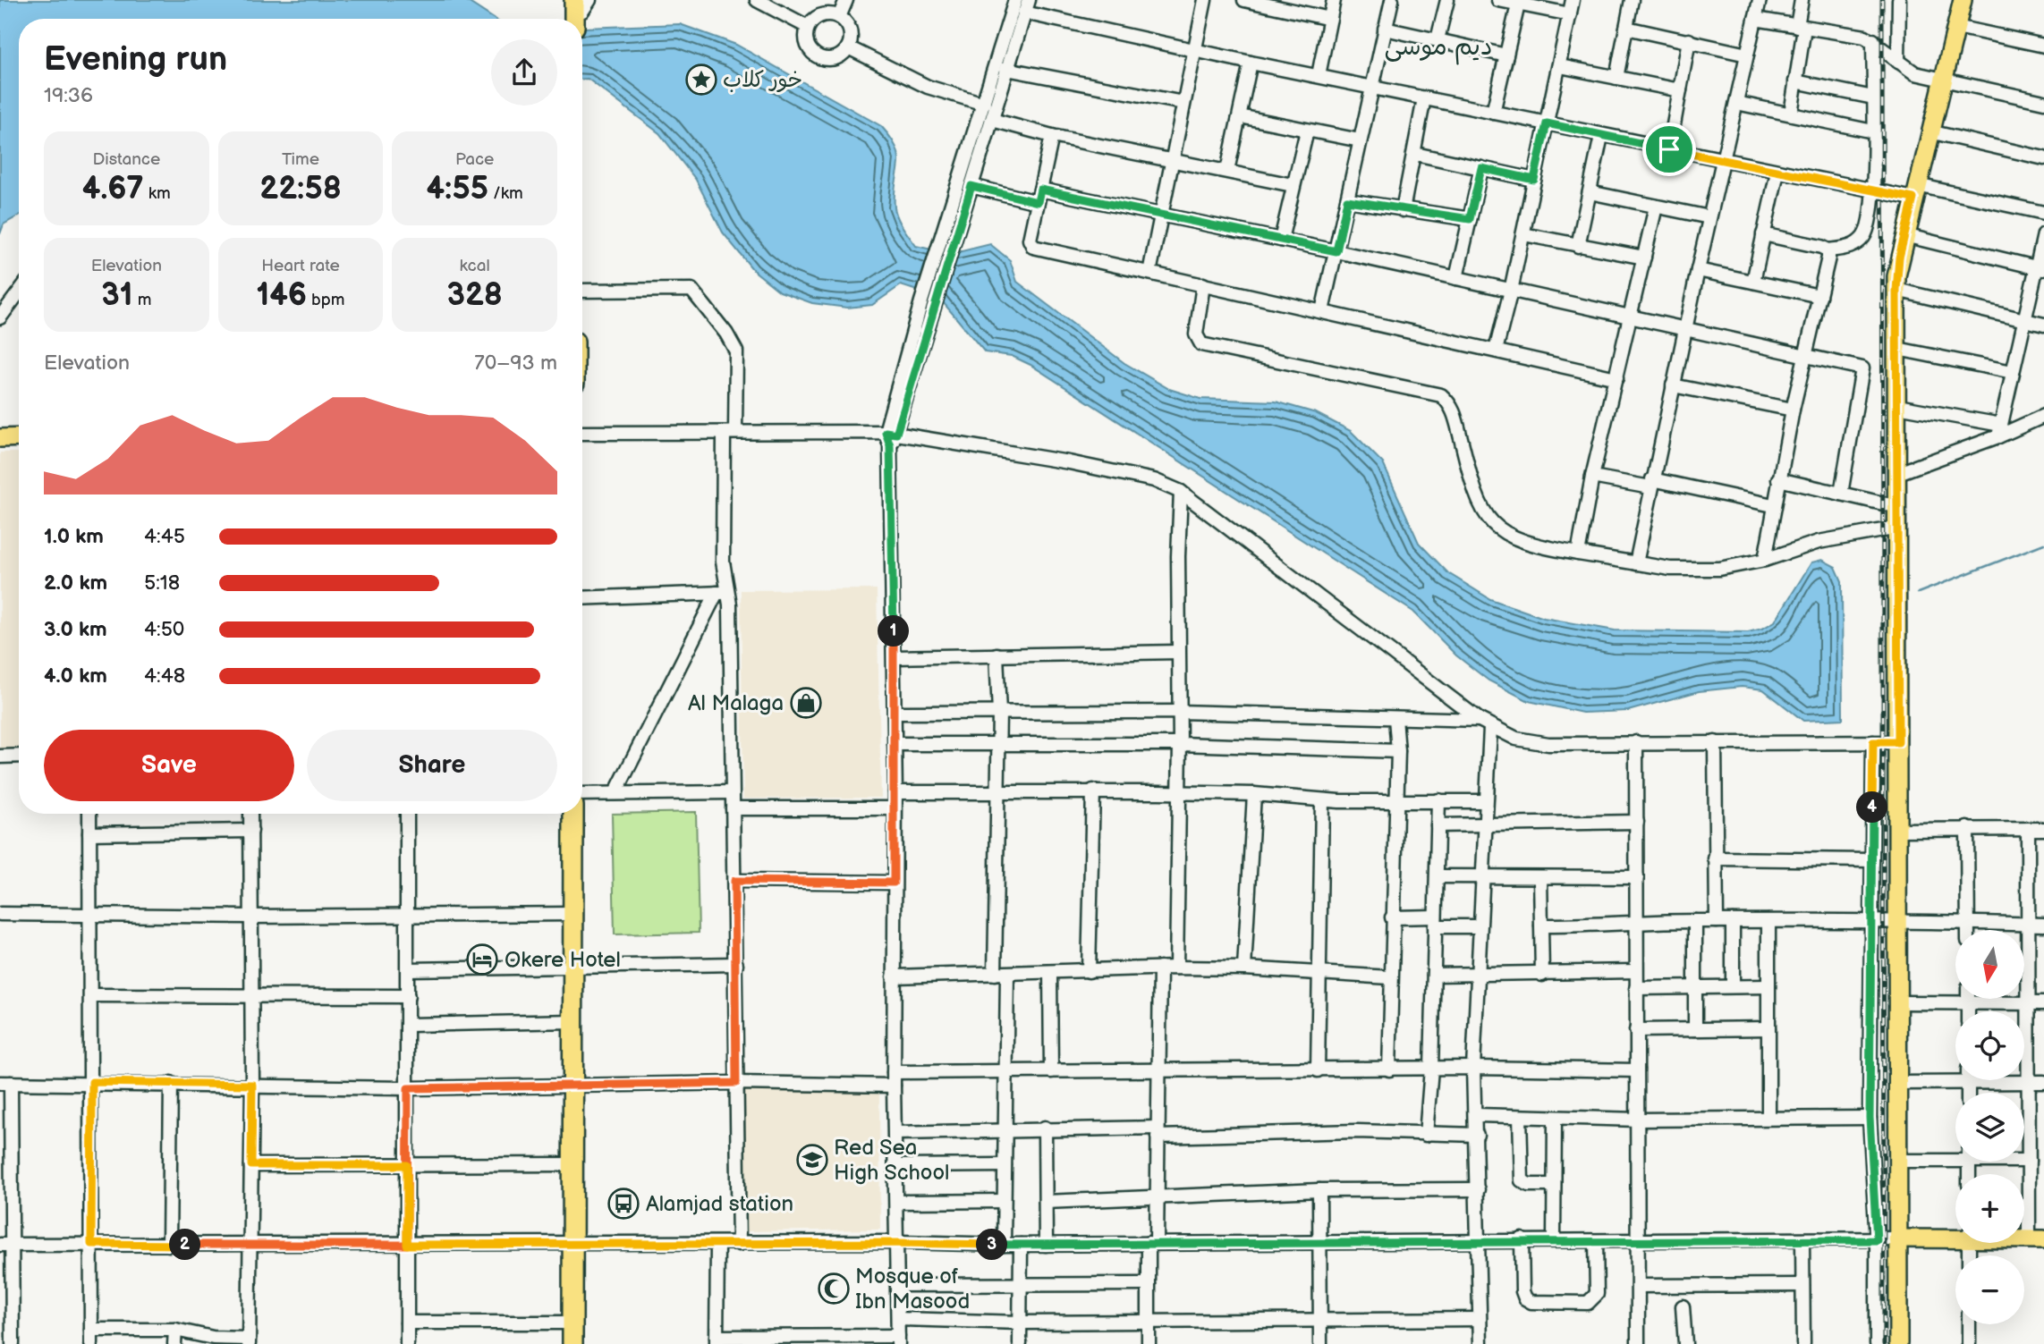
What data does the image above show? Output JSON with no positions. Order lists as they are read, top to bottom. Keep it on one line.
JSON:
{"districts":["ديم موسى"],"places":{"place":["خور كلاب"],"shop":["Al Malaga"],"hotel":["Okere Hotel"],"school or university":["Red Sea High School"],"bus stop":["Alamjad station"],"mosque":["Mosque of Ibn Masood"]},"north":"bottom","page":{"heading":["Evening run","19:36"],"stats":[["Distance","4.67 km"],["Time","22:58"],["Pace","4:55 /km"],["Elevation","31 m"],["Heart rate","146 bpm"],["kcal","328"]],"chart":["Elevation","70–93 m"],"list":[{"name":"1.0 km","note":"4:45"},{"name":"2.0 km","note":"5:18"},{"name":"3.0 km","note":"4:50"},{"name":"4.0 km","note":"4:48"}],"pins":["1","4","2","3"],"buttons":["Save","Share"],"map_buttons":["+","−"]}}
